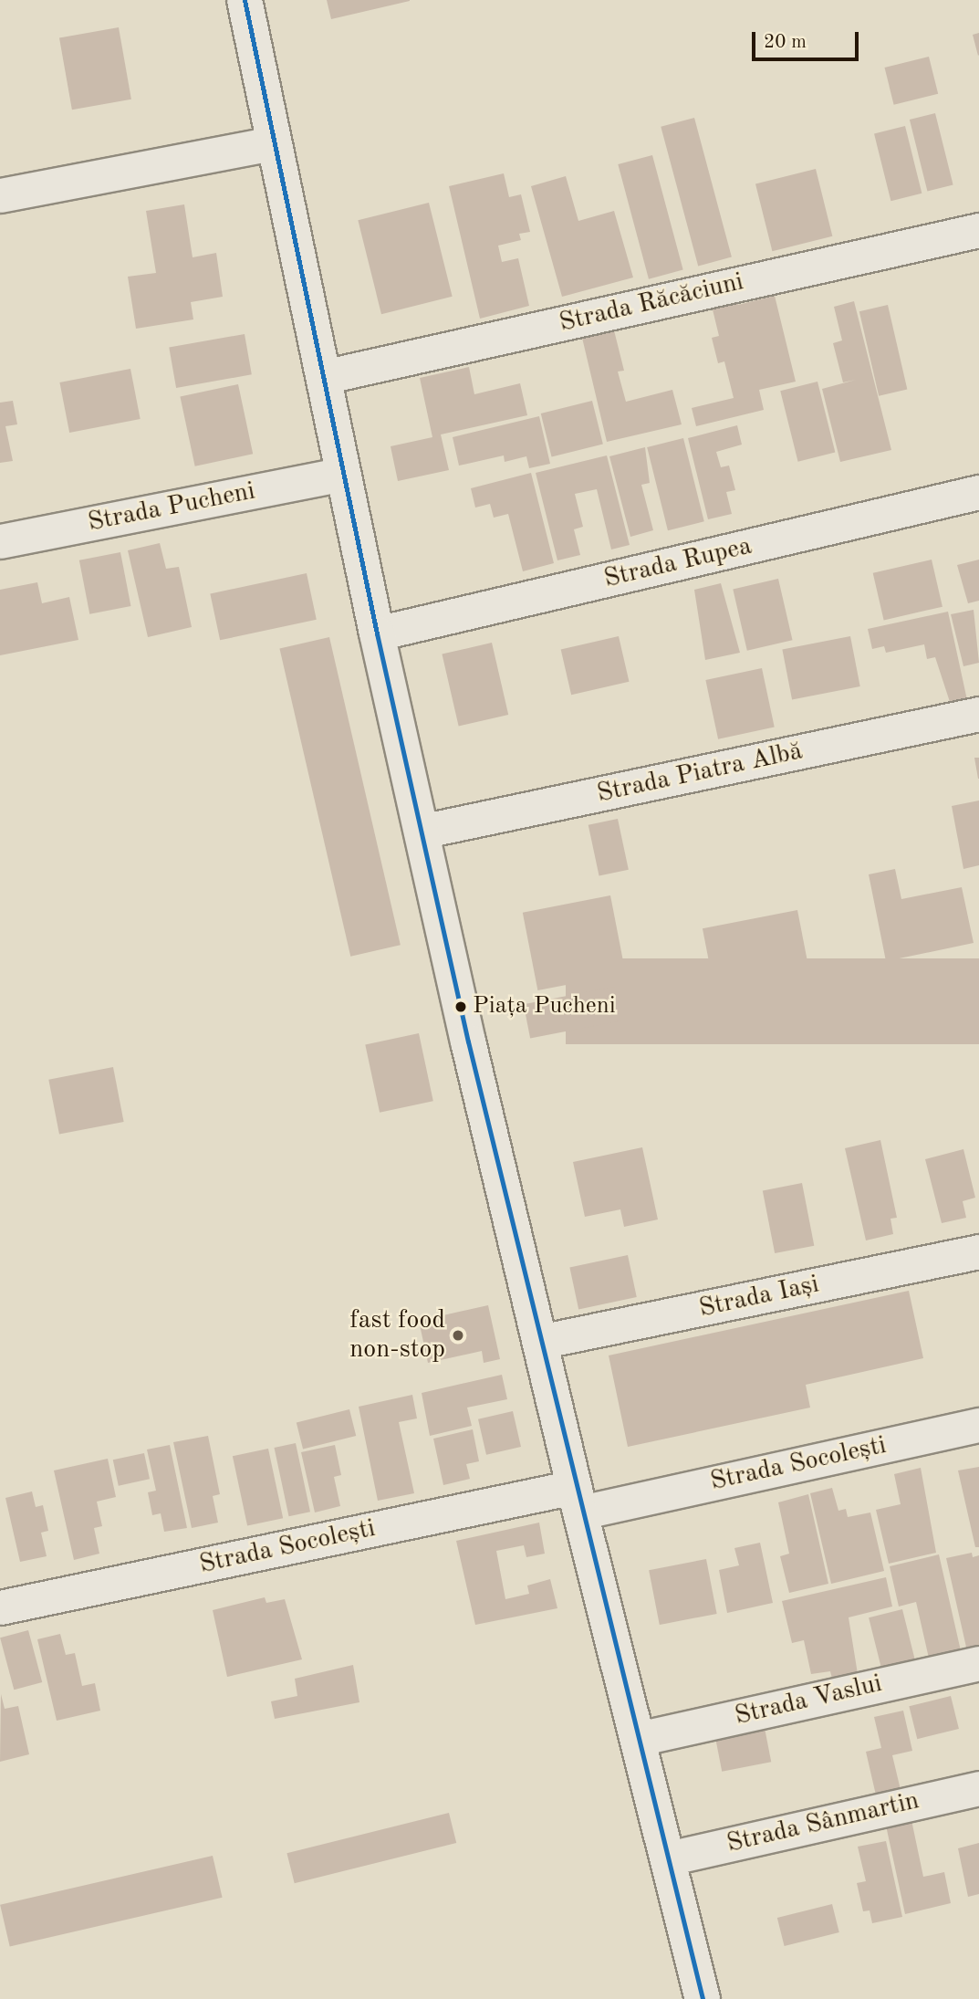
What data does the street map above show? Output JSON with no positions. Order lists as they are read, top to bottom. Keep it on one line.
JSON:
{"streets":{"street":["Strada Răcăciuni","Strada Pucheni","Strada Rupea","Strada Piatra Albă","Strada Iași","Strada Socolești","Strada Vaslui","Strada Sânmartin"]},"places":["Piața Pucheni","fast food non-stop"],"scale_bar":"20 m"}
